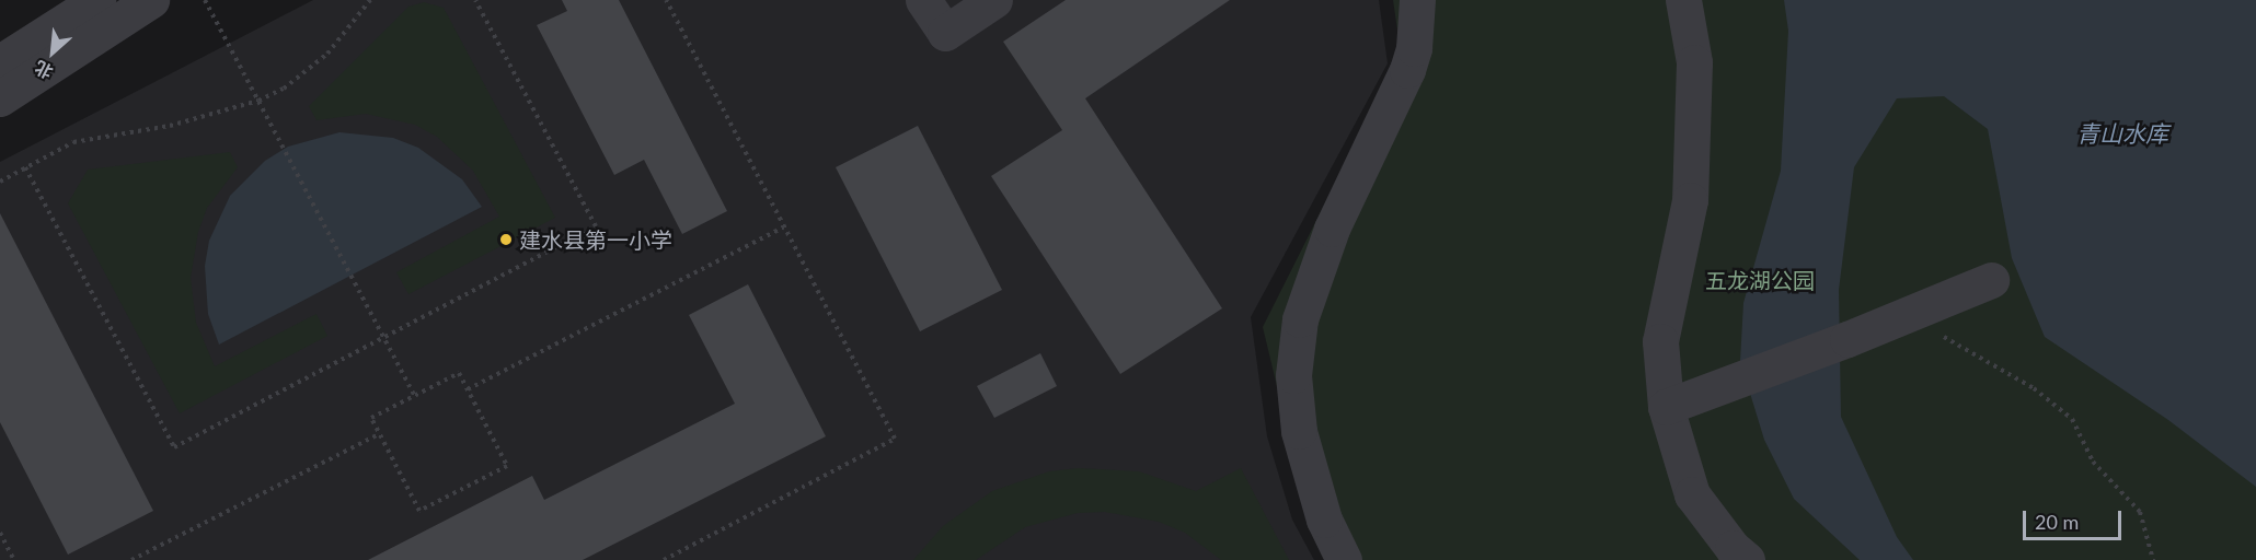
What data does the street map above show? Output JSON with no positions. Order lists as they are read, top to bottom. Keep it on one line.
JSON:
{"water":["青山水库"],"parks":["五龙湖公园"],"places":["建水县第一小学"],"scale_bar":"20 m","north":"bottom left"}
